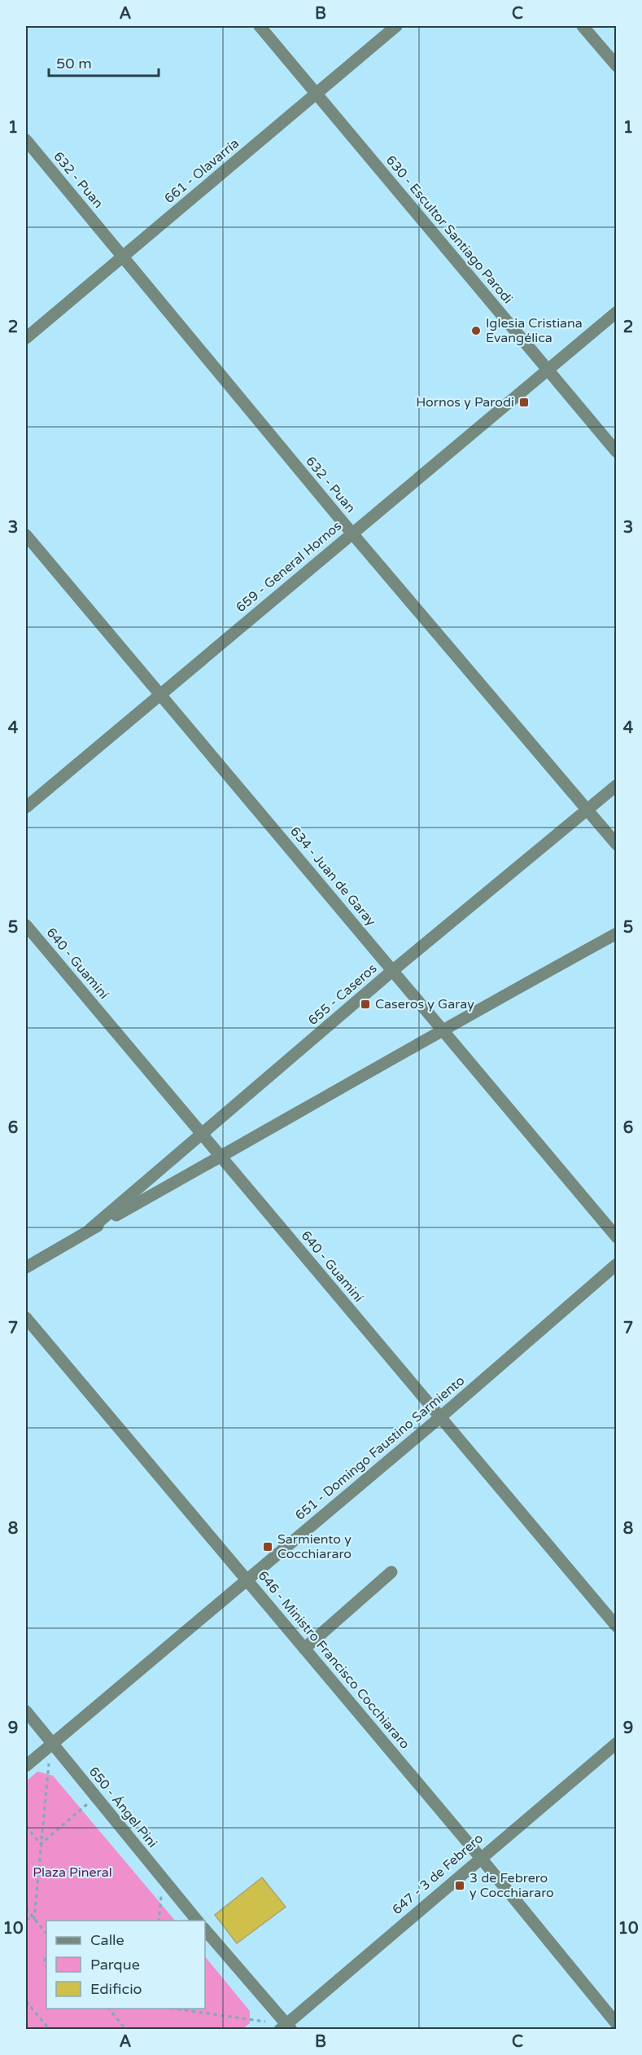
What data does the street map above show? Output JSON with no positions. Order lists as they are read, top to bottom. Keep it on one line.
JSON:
{"streets":{"street":["661 - Olavarría","632 - Puan","630 - Escultor Santiago Parodi","659 - General Hornos","634 - Juan de Garay","640 - Guaminí","655 - Caseros","651 - Domingo Faustino Sarmiento","646 - Ministro Francisco Cocchiararo","650 - Ángel Pini","647 - 3 de Febrero"]},"crossings":[["661 - Olavarría","632 - Puan"],["661 - Olavarría","630 - Escultor Santiago Parodi"],["632 - Puan","659 - General Hornos"],["632 - Puan","655 - Caseros"],["630 - Escultor Santiago Parodi","659 - General Hornos"],["659 - General Hornos","634 - Juan de Garay"],["634 - Juan de Garay","655 - Caseros"],["640 - Guaminí","655 - Caseros"],["640 - Guaminí","651 - Domingo Faustino Sarmiento"],["651 - Domingo Faustino Sarmiento","646 - Ministro Francisco Cocchiararo"],["651 - Domingo Faustino Sarmiento","650 - Ángel Pini"],["646 - Ministro Francisco Cocchiararo","647 - 3 de Febrero"]],"parks":["Plaza Pineral"],"places":{"other":["Iglesia Cristiana Evangélica"],"transit":["Hornos y Parodi","Caseros y Garay","Sarmiento y Cocchiararo","3 de Febrero y Cocchiararo"]},"legend":["Calle","Parque","Edificio"],"scale_bar":"50 m","grid":{"columns":["A","B","C"],"rows":["1","2","3","4","5","6","7","8","9","10"]}}
